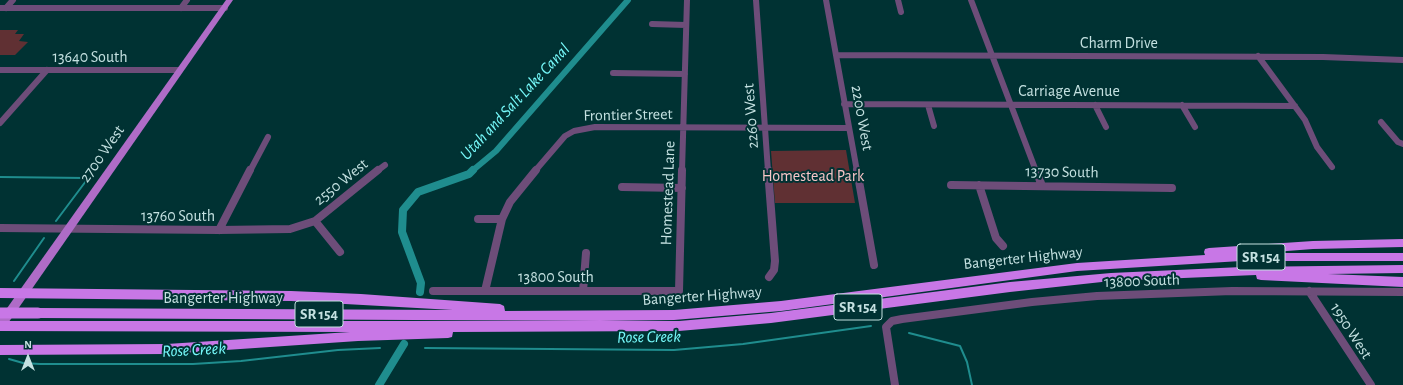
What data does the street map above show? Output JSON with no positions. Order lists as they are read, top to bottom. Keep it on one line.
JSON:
{"streets":{"highway":["SR 154","Bangerter Highway"],"main road":["2700 West"],"street":["Charm Drive","13640 South","Carriage Avenue","Frontier Street","2260 West","2200 West","13730 South","2550 West","Homestead Lane","13760 South","13800 South","1950 West"]},"crossings":[["Charm Drive","2200 West"],["13640 South","2700 West"],["Carriage Avenue","2200 West"],["Frontier Street","2260 West"],["Frontier Street","2200 West"],["Frontier Street","Homestead Lane"],["Frontier Street","13800 South"],["2700 West","13760 South"],["2700 West","Bangerter Highway"],["2550 West","13760 South"],["Homestead Lane","13800 South"],["13800 South","1950 West"]],"water":["Utah and Salt Lake Canal","Rose Creek"],"parks":["Homestead Park"],"north":"top"}
